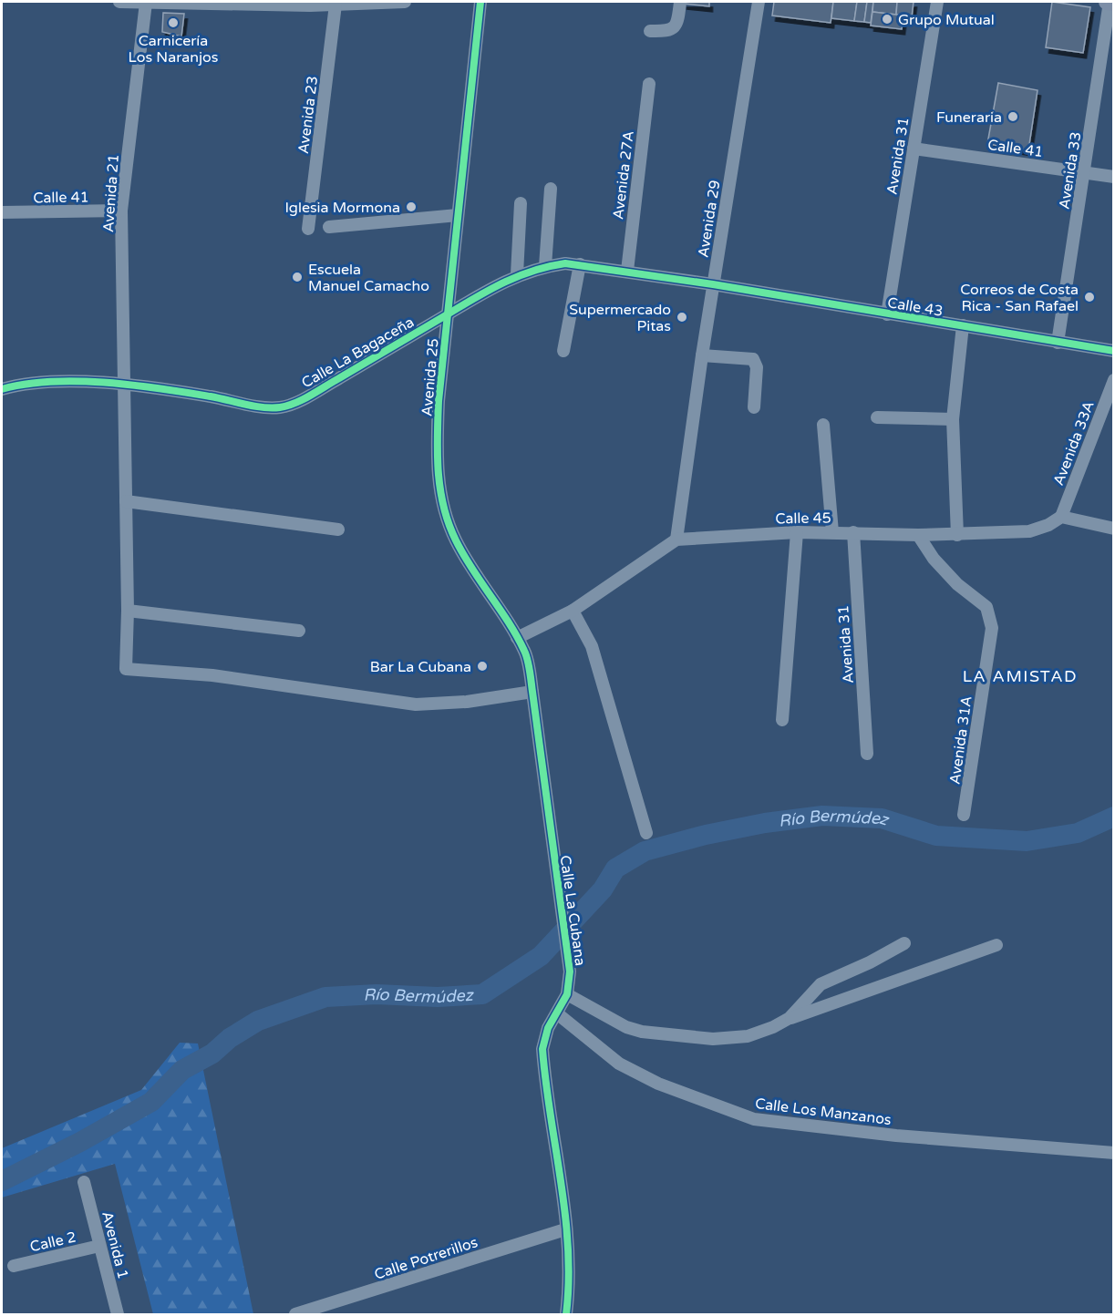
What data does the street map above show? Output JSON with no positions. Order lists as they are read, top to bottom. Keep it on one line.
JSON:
{"streets":{"street":["Avenida 23","Calle 41","Avenida 31","Avenida 33","Avenida 27A","Avenida 21","Avenida 29","Calle 43","Calle La Bagaceña","Avenida 25","Avenida 33A","Calle 45","Avenida 31A","Calle La Cubana","Calle Los Manzanos","Calle 2","Avenida 1","Calle Potrerillos"]},"crossings":[["Calle 41","Avenida 31"],["Calle 41","Avenida 33"],["Calle 41","Avenida 21"],["Avenida 31","Calle 43"],["Avenida 31","Calle 45"],["Avenida 33","Calle 43"],["Avenida 27A","Calle La Bagaceña"],["Avenida 21","Calle La Bagaceña"],["Avenida 21","Calle La Cubana"],["Avenida 29","Calle 43"],["Avenida 29","Calle La Bagaceña"],["Avenida 29","Calle 45"],["Calle 43","Calle La Bagaceña"],["Calle La Bagaceña","Avenida 25"],["Avenida 25","Calle La Cubana"],["Avenida 33A","Calle 45"],["Calle 45","Avenida 31A"],["Calle La Cubana","Calle Los Manzanos"],["Calle La Cubana","Calle Potrerillos"],["Calle 2","Avenida 1"]],"districts":["LA AMISTAD"],"water":["Río Bermúdez"],"places":["Grupo Mutual","Carnicería Los Naranjos","Funeraria","Iglesia Mormona","Escuela Manuel Camacho","Correos de Costa Rica - San Rafael","Supermercado Pitas","Bar La Cubana"]}
